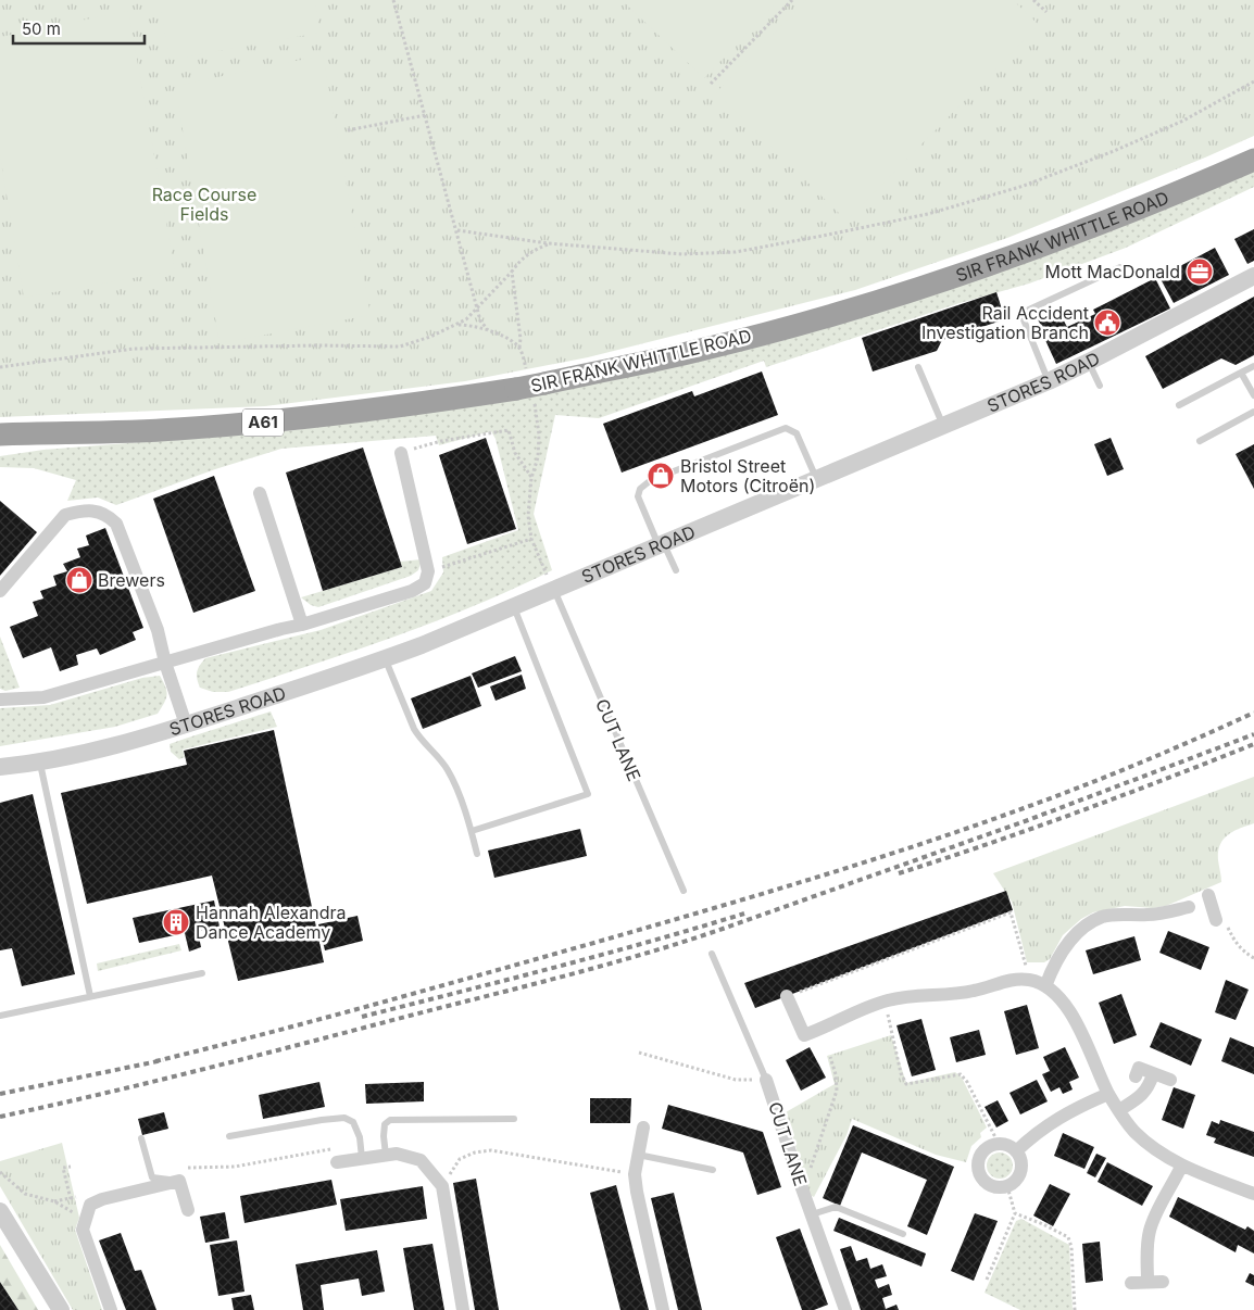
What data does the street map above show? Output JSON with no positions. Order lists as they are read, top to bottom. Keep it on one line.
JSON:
{"streets":{"highway":["SIR FRANK WHITTLE ROAD","A61"],"street":["STORES ROAD","CUT LANE"]},"crossings":[["STORES ROAD","CUT LANE"]],"parks":["Race Course Fields"],"places":{"office":["Mott MacDonald"],"public building":["Rail Accident Investigation Branch"],"shop":["Bristol Street Motors (Citroën)","Brewers"],"building":["Hannah Alexandra Dance Academy"]},"scale_bar":"50 m"}
